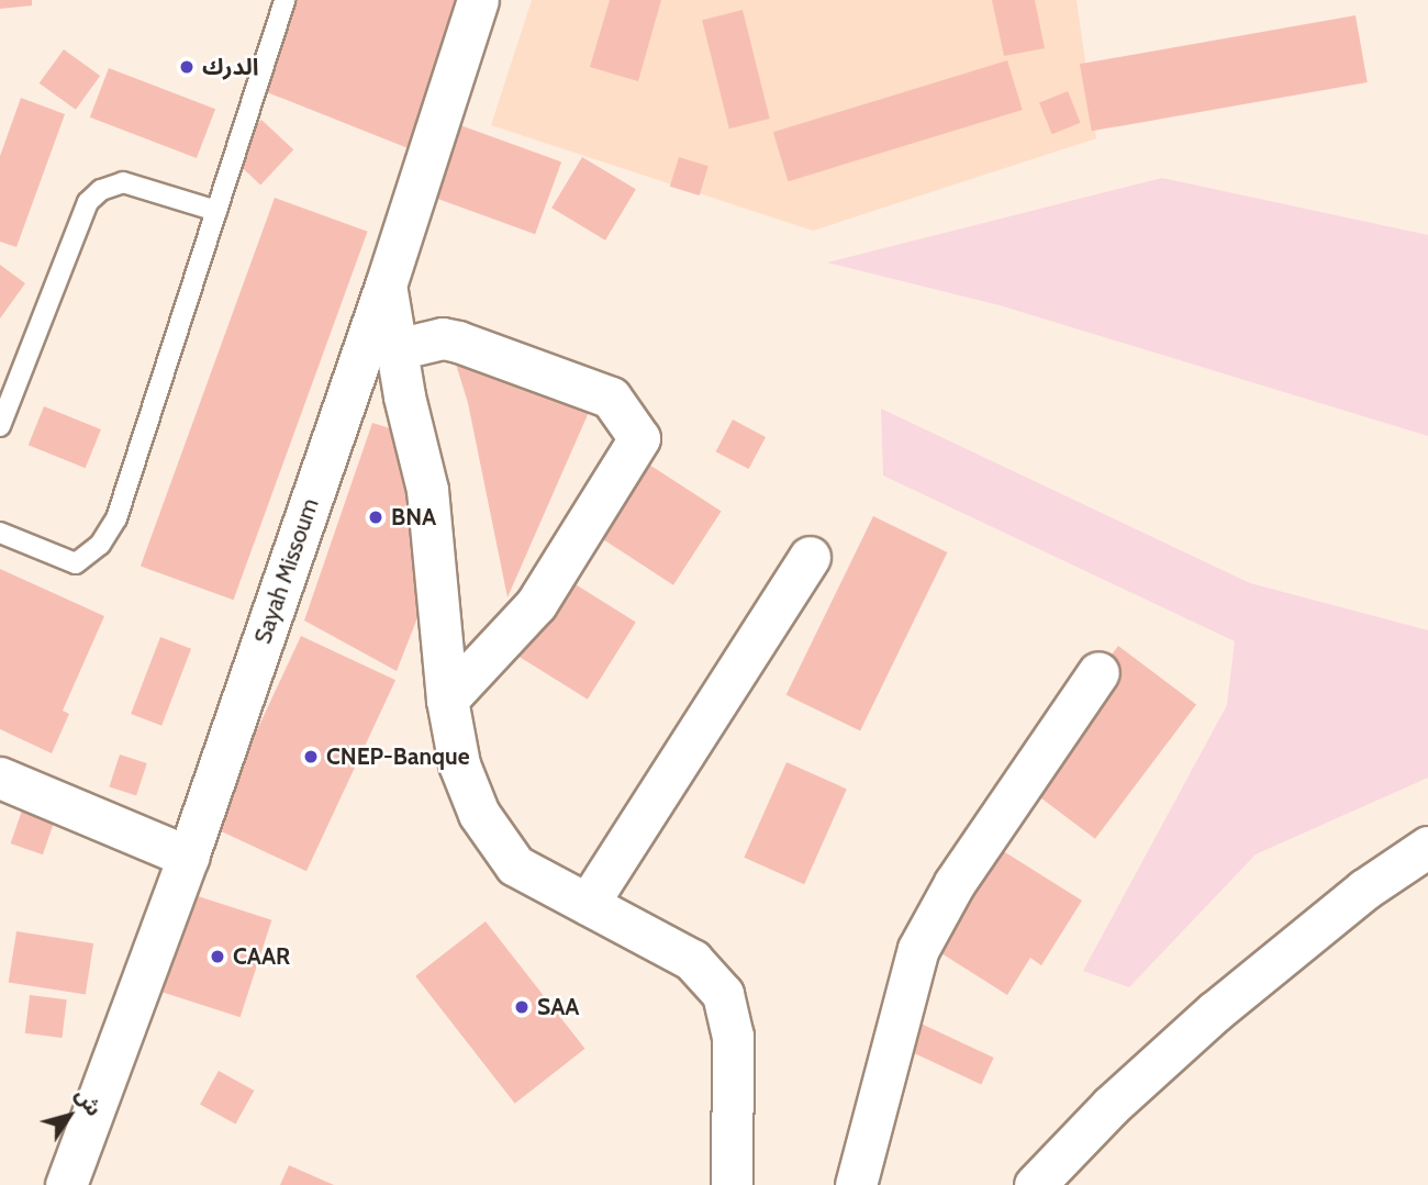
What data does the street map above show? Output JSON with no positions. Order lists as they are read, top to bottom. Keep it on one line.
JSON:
{"streets":{"street":["Sayah Missoum"]},"places":["الدرك","BNA","CNEP-Banque","CAAR","SAA"],"north":"top right"}
